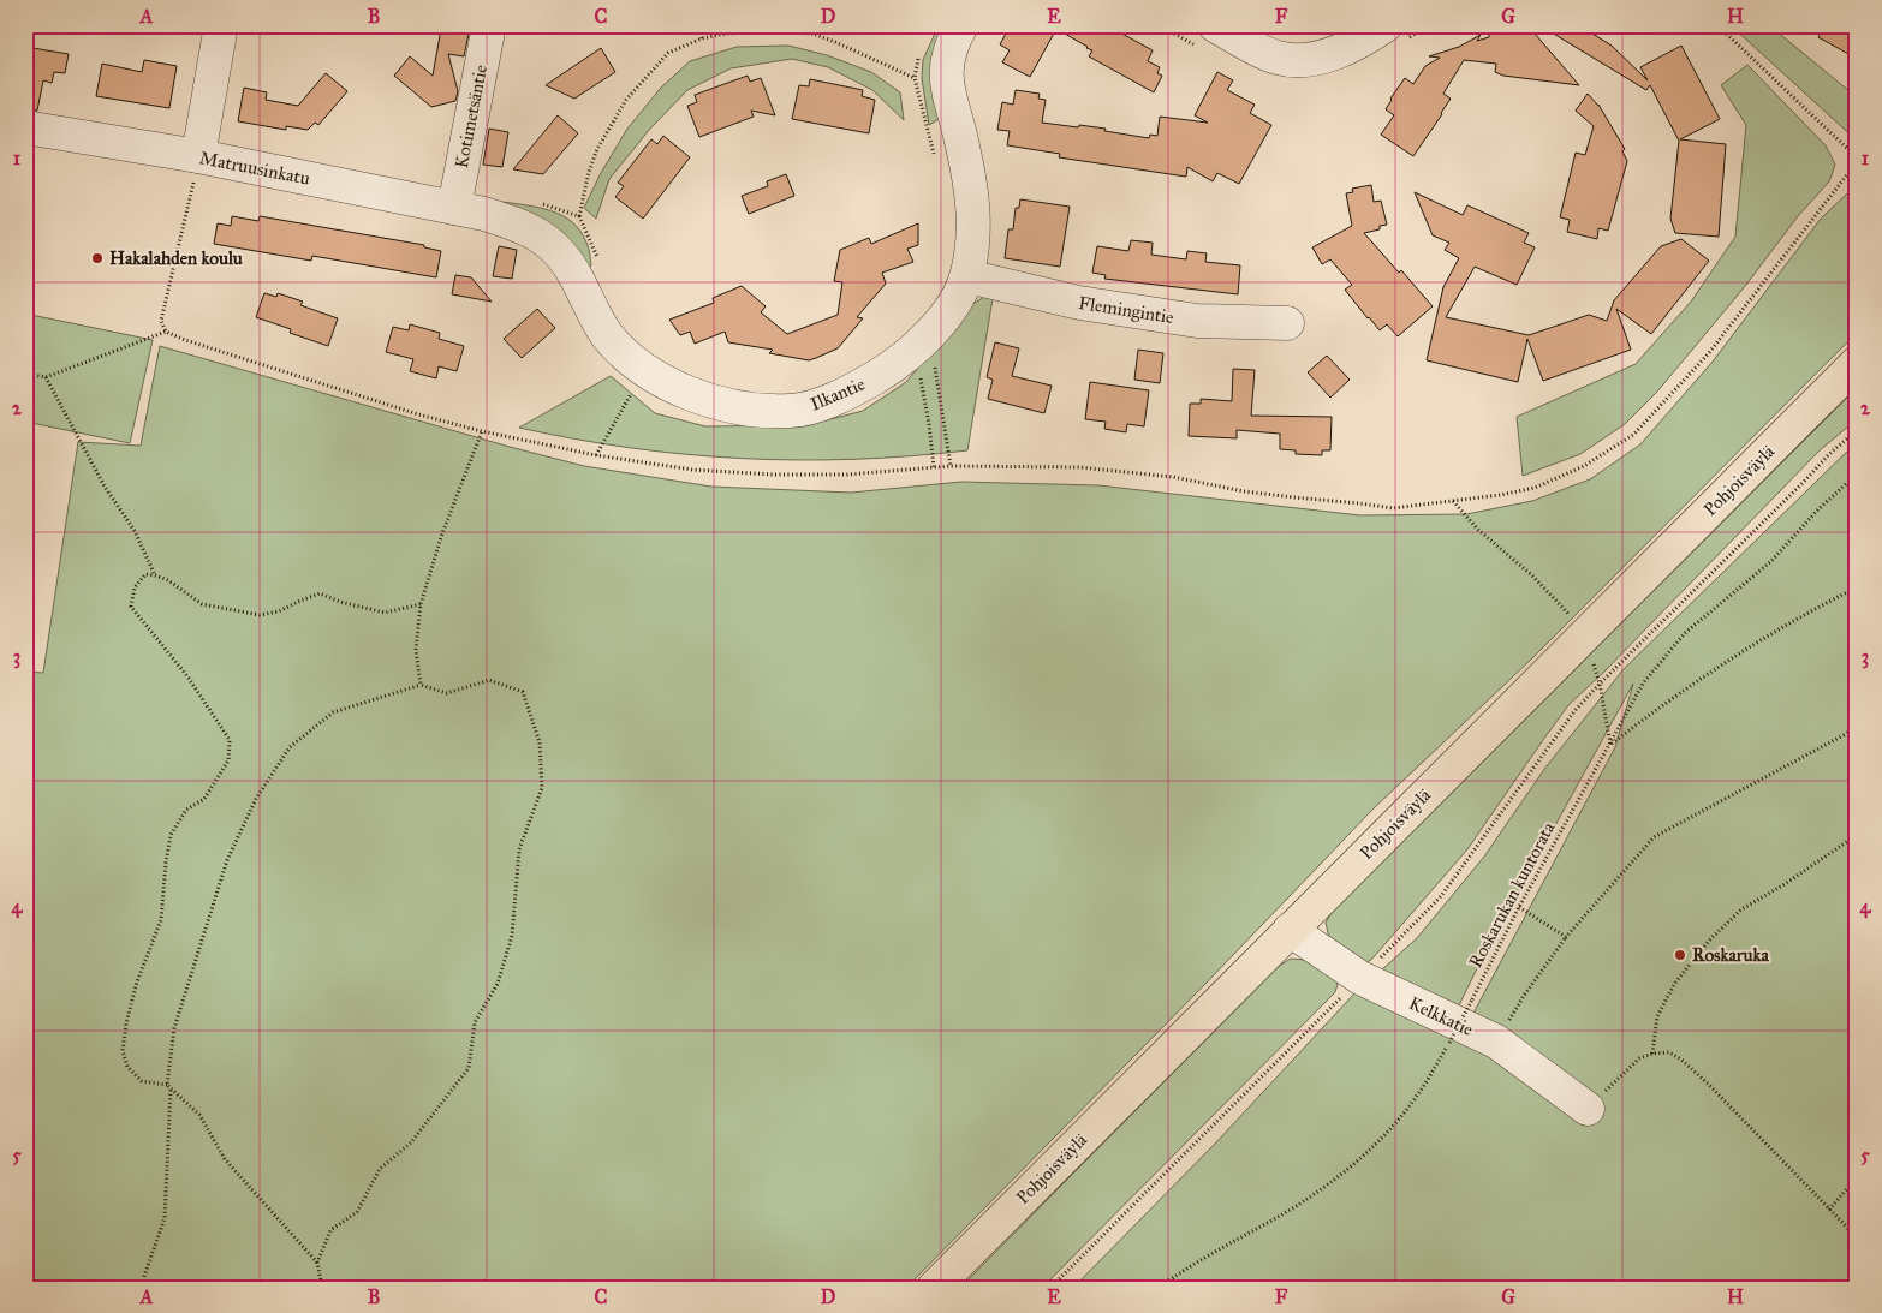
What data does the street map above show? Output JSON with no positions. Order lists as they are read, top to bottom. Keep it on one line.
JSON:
{"streets":{"main road":["Pohjoisväylä"],"street":["Kotimetsäntie","Matruusinkatu","Flemingintie","Ilkantie","Kelkkatie"],"path":["Roskarukan kuntorata"]},"crossings":[["Kotimetsäntie","Matruusinkatu"],["Kotimetsäntie","Ilkantie"],["Matruusinkatu","Ilkantie"],["Flemingintie","Ilkantie"],["Pohjoisväylä","Kelkkatie"]],"places":["Hakalahden koulu","Roskaruka"],"grid":{"columns":["A","B","C","D","E","F","G","H"],"rows":["1","2","3","4","5"]}}
